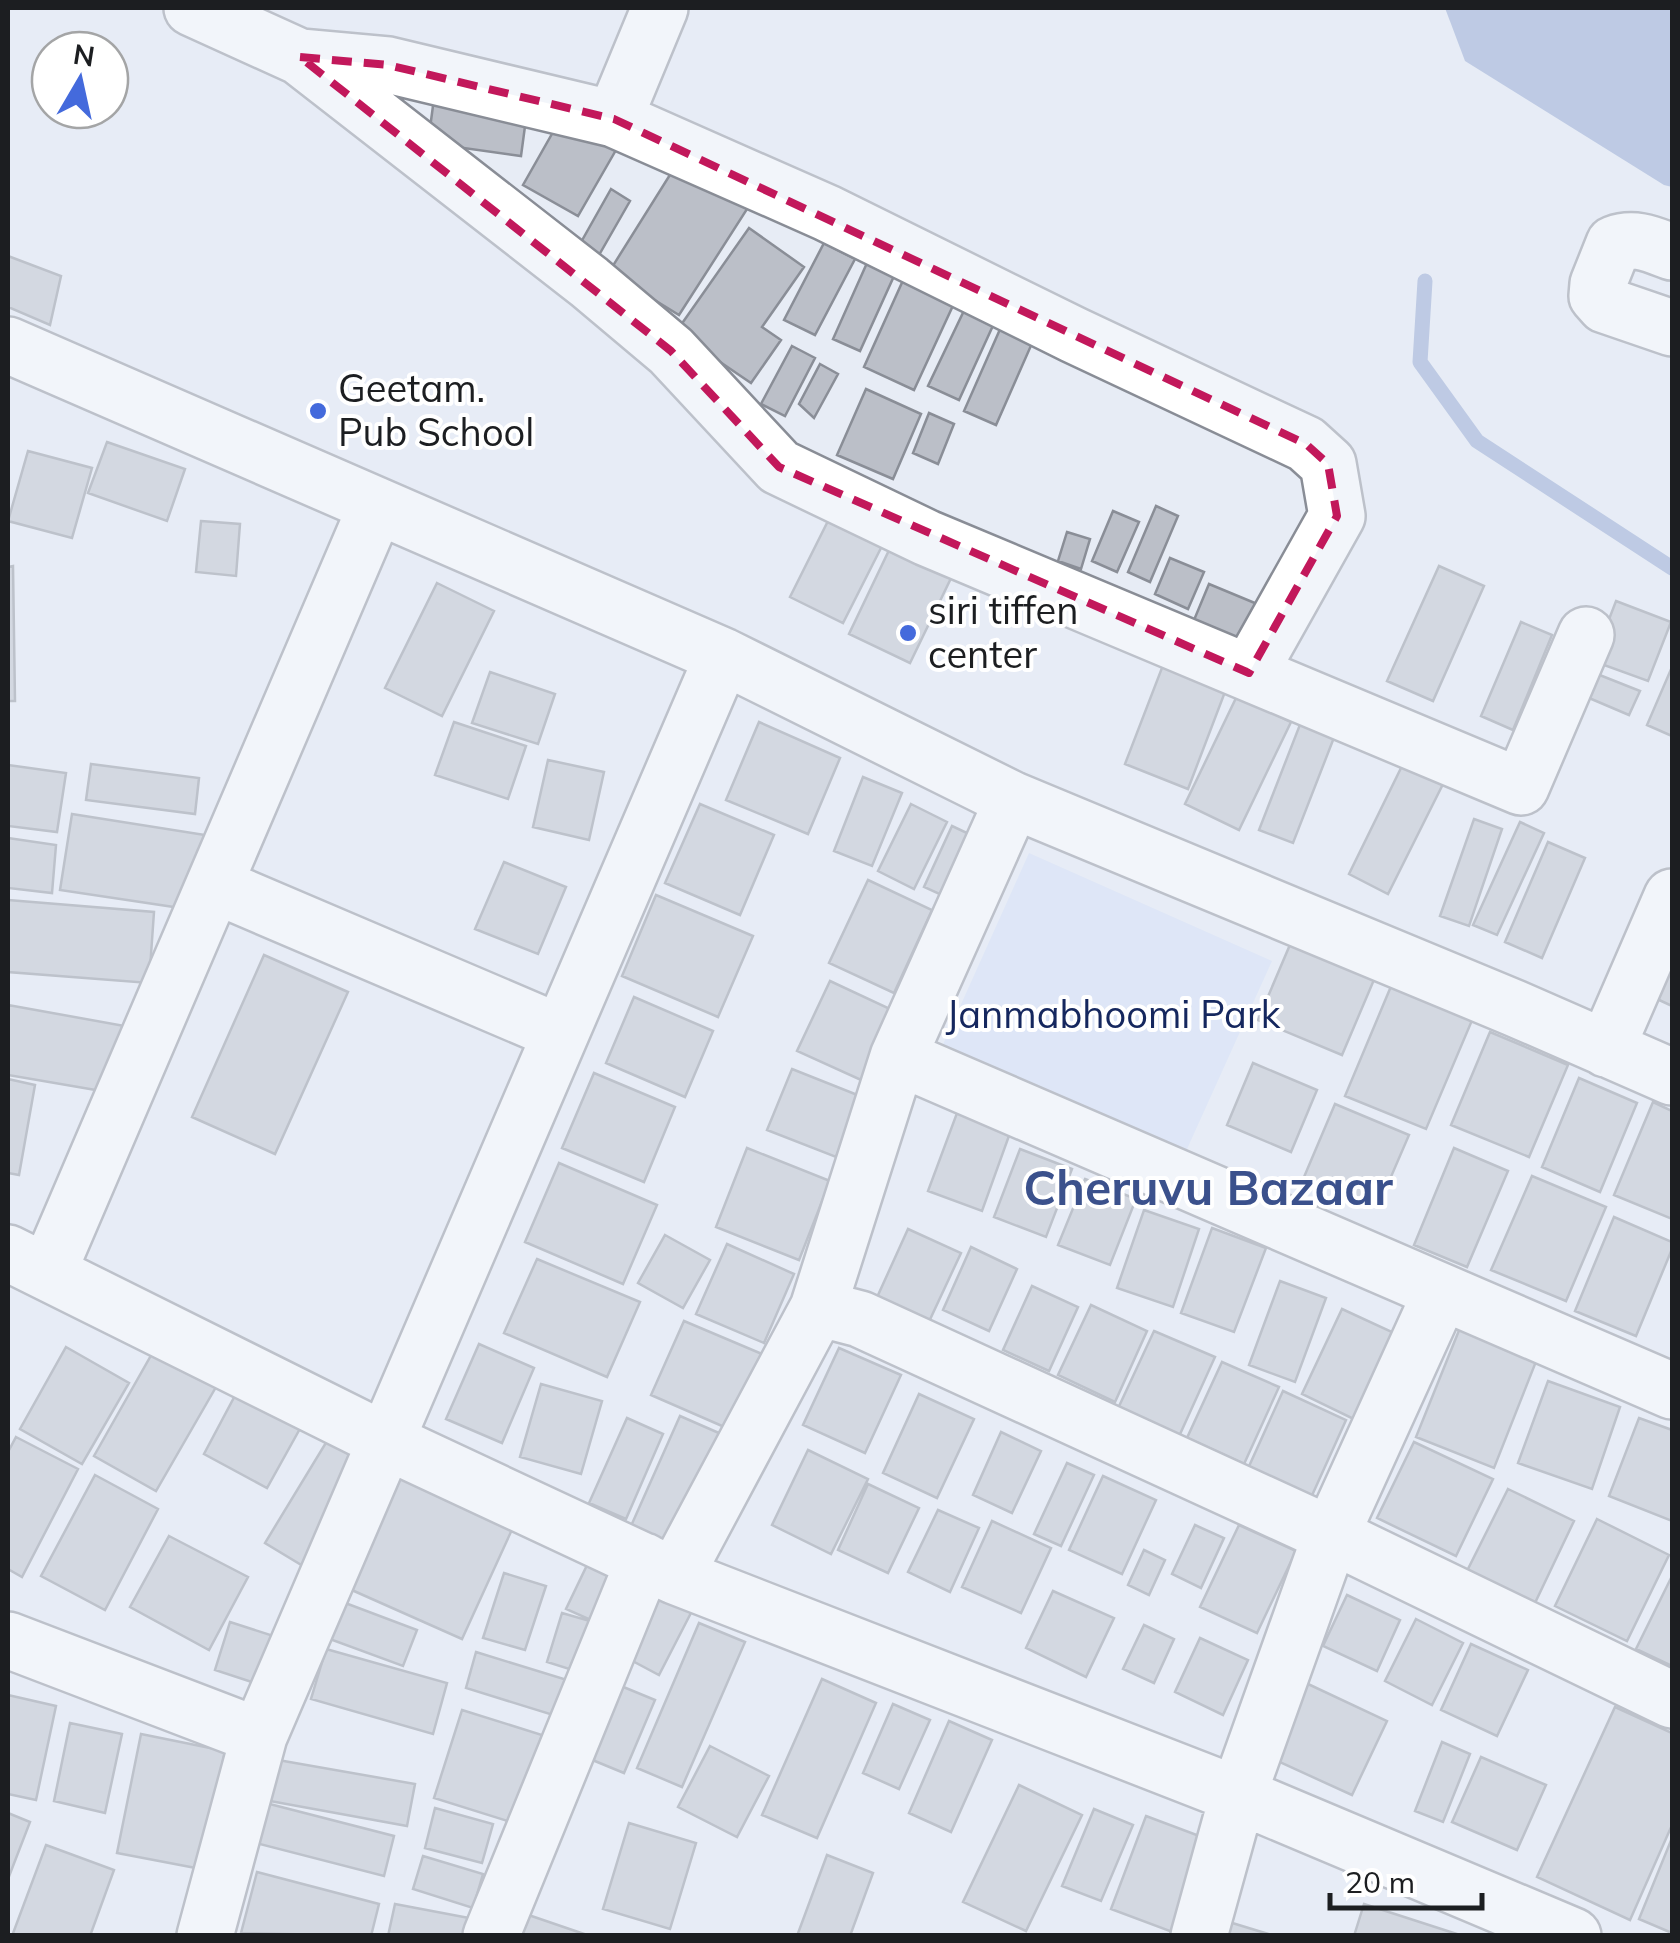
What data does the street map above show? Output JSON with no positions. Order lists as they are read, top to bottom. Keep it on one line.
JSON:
{"districts":["Cheruvu Bazaar"],"parks":["Janmabhoomi Park"],"places":["Geetam. Pub School","siri tiffen center"],"scale_bar":"20 m","north":"top"}
